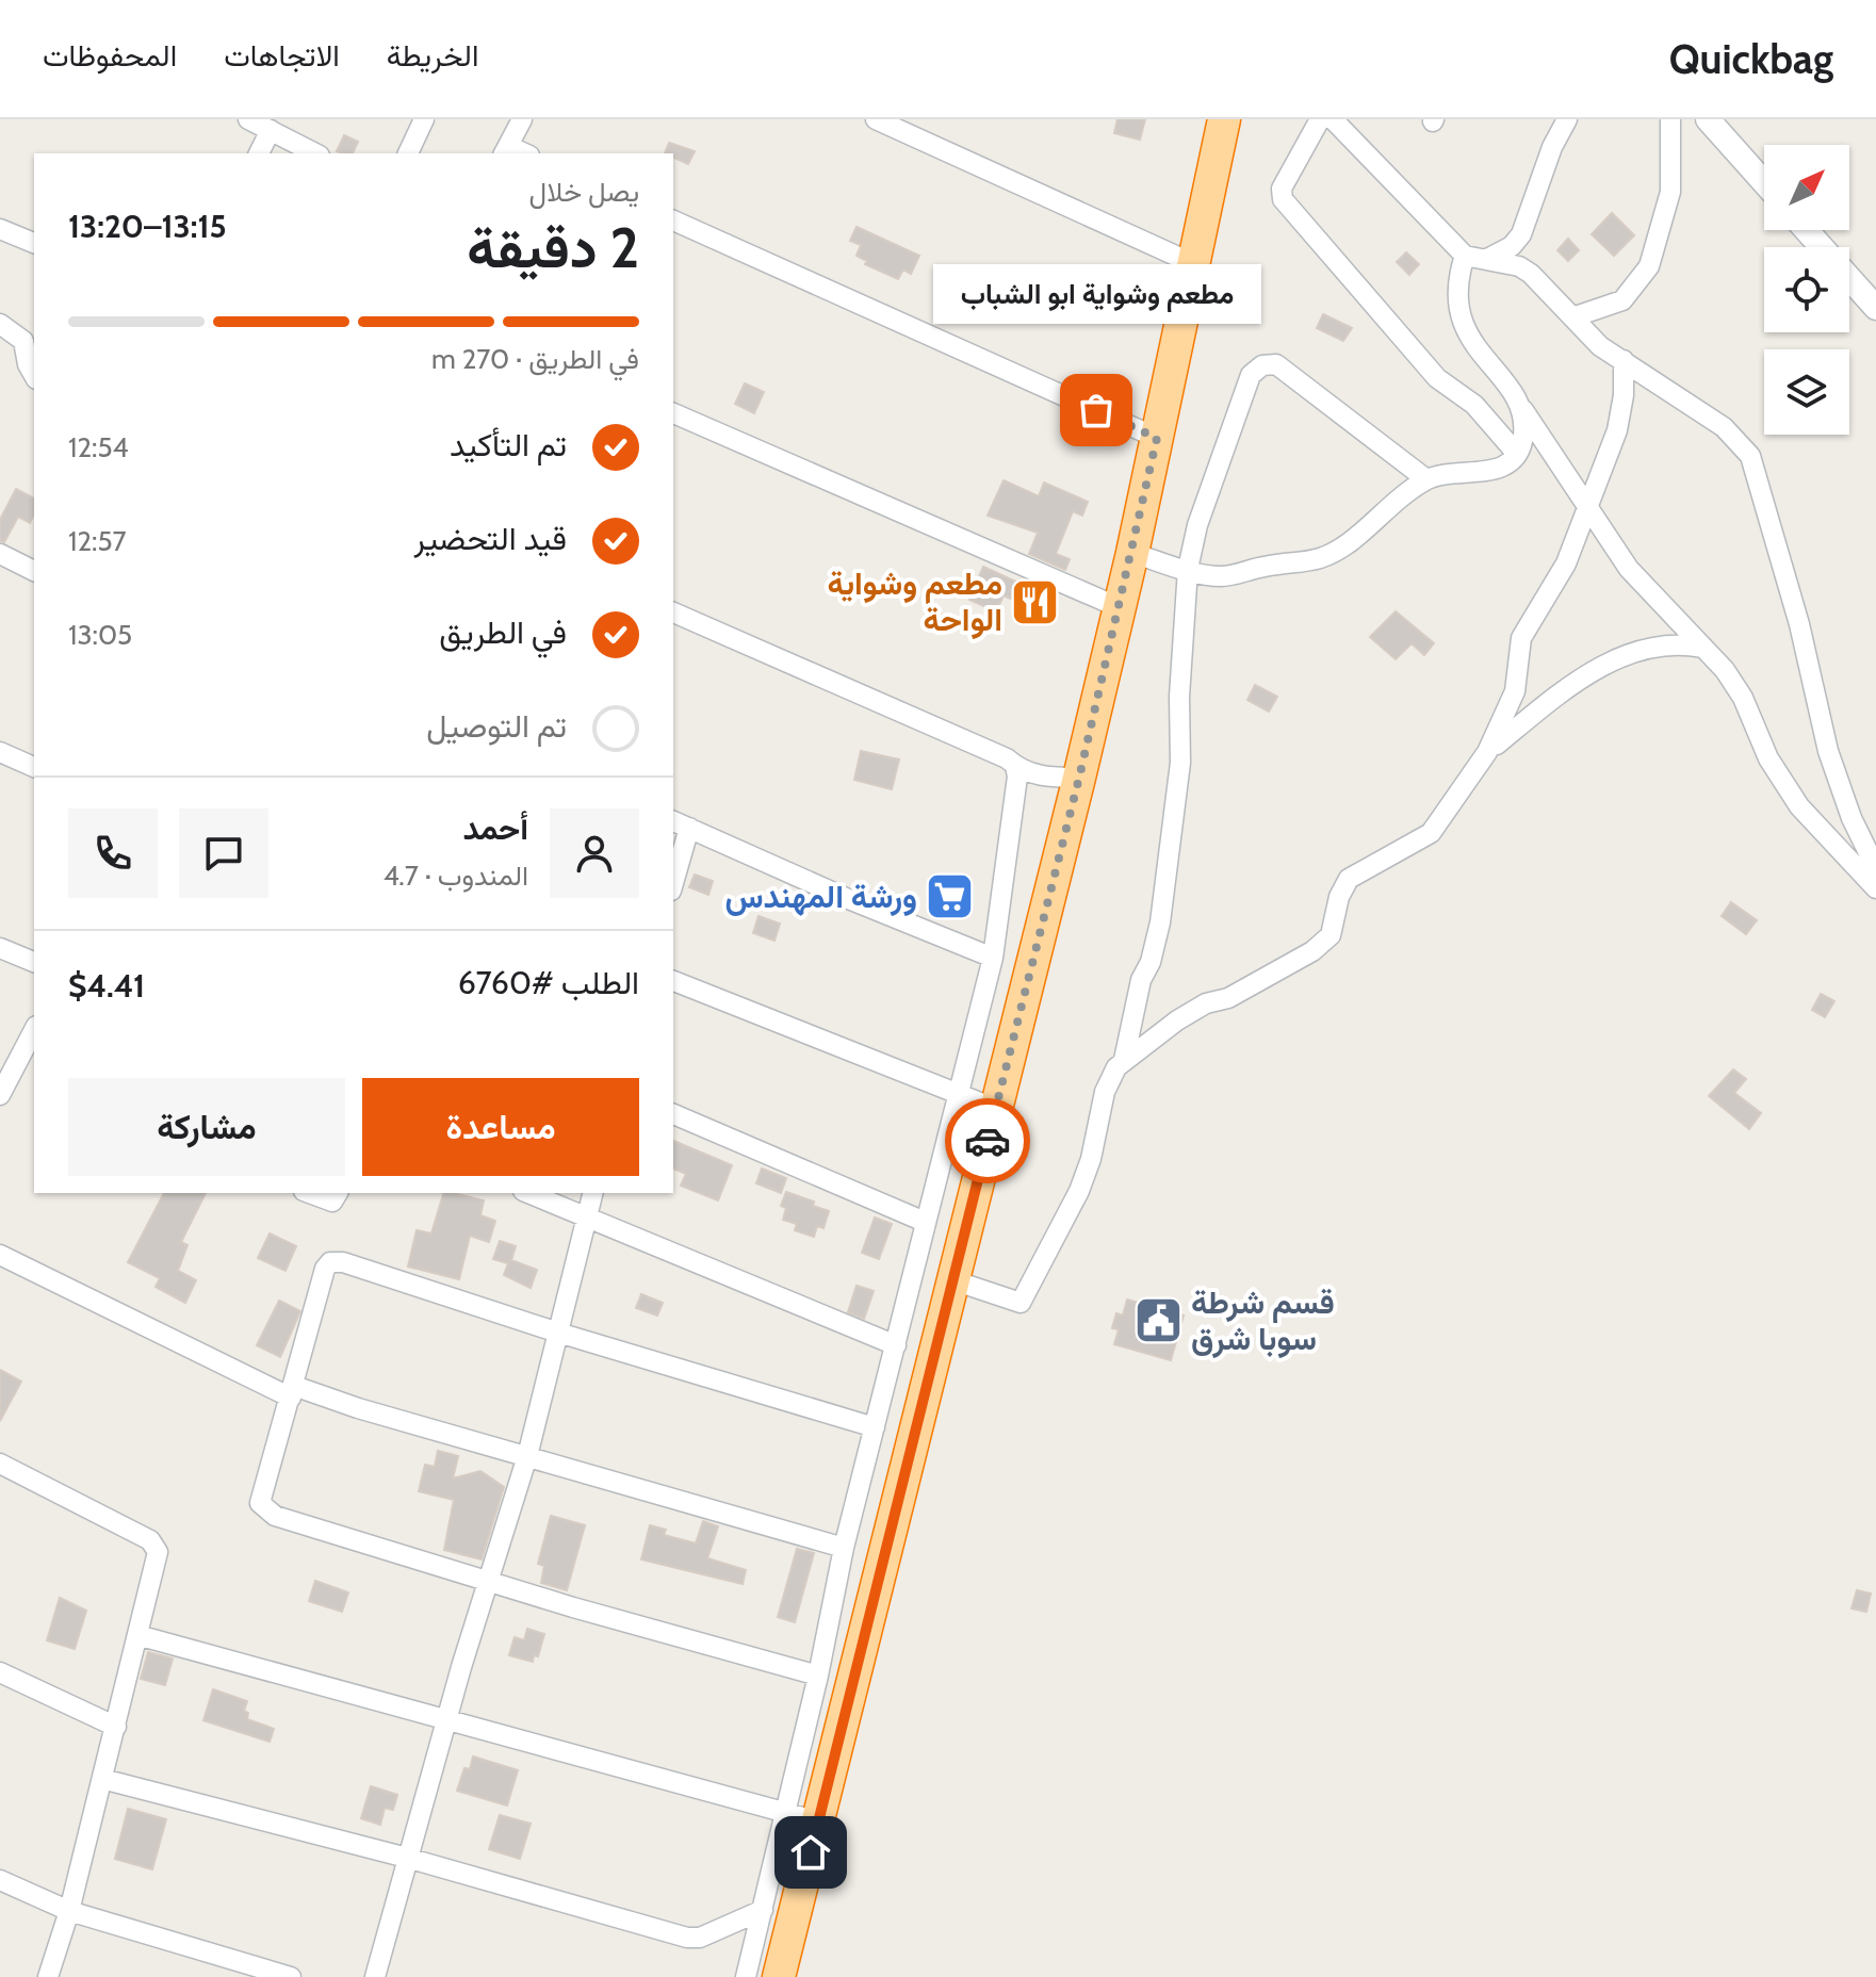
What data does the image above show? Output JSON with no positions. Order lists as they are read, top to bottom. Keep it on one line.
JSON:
{"places":{"other":["مطعم وشواية ابو الشباب"],"restaurant":["مطعم وشواية الواحة"],"supermarket":["ورشة المهندس"],"public building":["قسم شرطة سوبا شرق"]},"north":"top right","page":{"header":"Quickbag","nav":["الخريطة","الاتجاهات","المحفوظات"],"heading":["2 دقيقة","يصل خلال","13:15–13:20"],"panel":["أحمد","المندوب · 4.7","الطلب #6760","$4.41"],"bubble":"مطعم وشواية ابو الشباب","bar":"في الطريق · 270 m","list":[["تم التأكيد","12:54"],["قيد التحضير","12:57"],["في الطريق","13:05"],"تم التوصيل"],"buttons":["مساعدة","مشاركة"]}}
